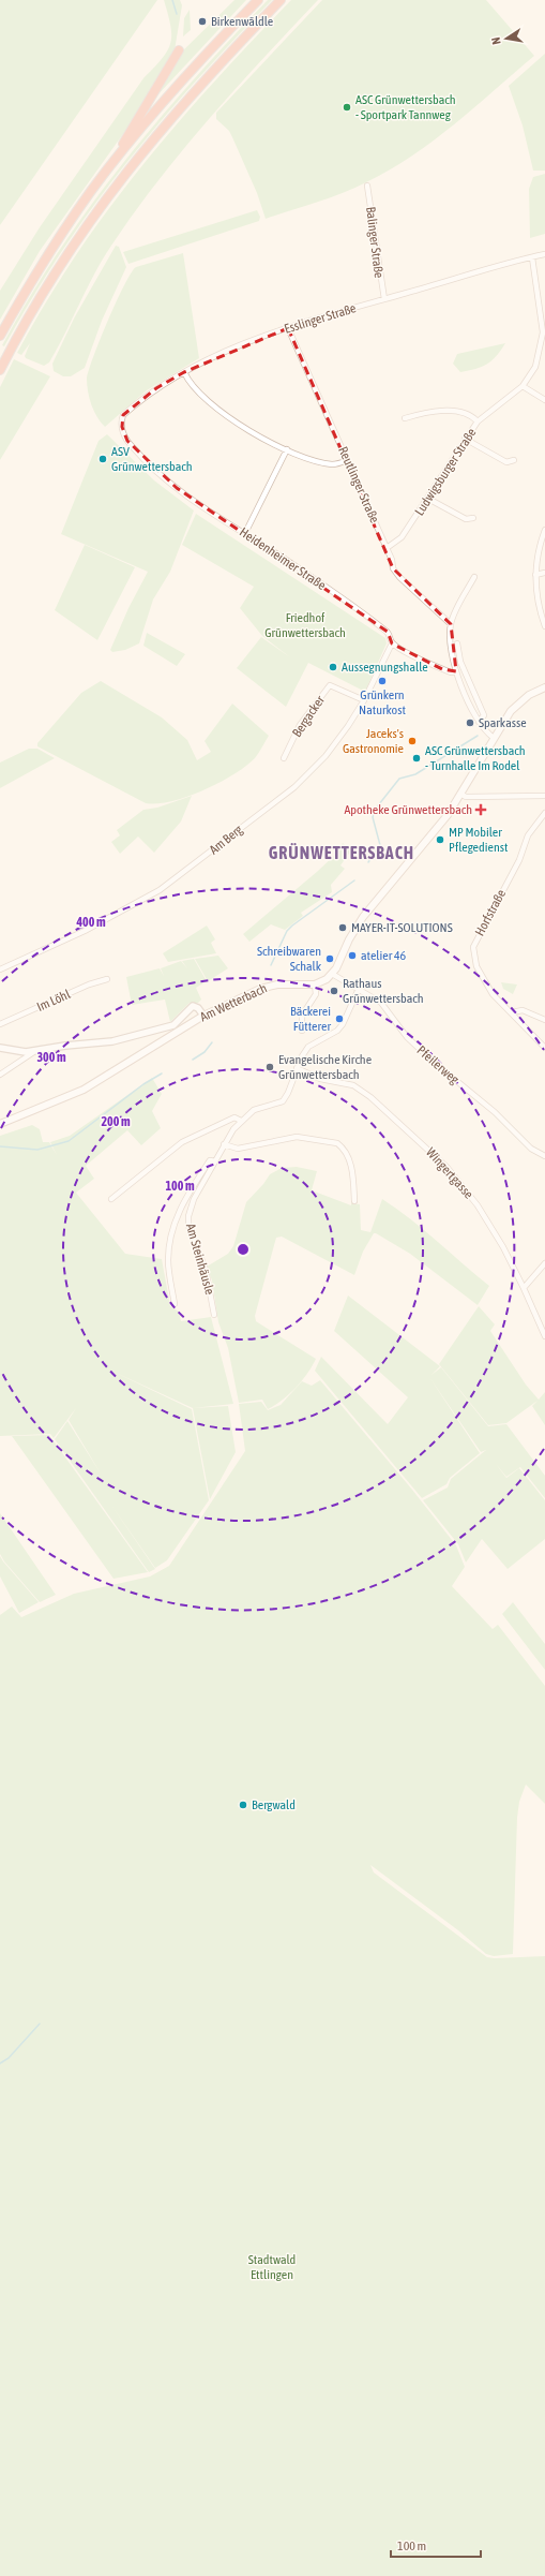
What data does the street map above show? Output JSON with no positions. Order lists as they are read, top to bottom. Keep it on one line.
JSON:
{"streets":{"main road":["Am Wetterbach"],"street":["Balinger Straße","Esslinger Straße","Ludwigsburger Straße","Reutlinger Straße","Heidenheimer Straße","Bergacker","Am Berg","Horfstraße","Im Löhl","Pfeilerweg","Wingertgasse","Am Steinhäusle"]},"crossings":[["Balinger Straße","Esslinger Straße"],["Esslinger Straße","Ludwigsburger Straße"],["Esslinger Straße","Reutlinger Straße"],["Esslinger Straße","Heidenheimer Straße"],["Ludwigsburger Straße","Reutlinger Straße"],["Heidenheimer Straße","Am Berg"],["Bergacker","Am Berg"],["Pfeilerweg","Am Steinhäusle"],["Wingertgasse","Am Steinhäusle"]],"districts":["GRÜNWETTERSBACH"],"parks":["Friedhof Grünwettersbach","Stadtwald Ettlingen"],"places":{"other":["Birkenwäldle","ASC Grünwettersbach - Sportpark Tannweg","ASV Grünwettersbach","Aussegnungshalle","Grünkern Naturkost","Sparkasse","Jaceks's Gastronomie","ASC Grünwettersbach - Turnhalle Im Rodel","MP Mobiler Pflegedienst","MAYER-IT-SOLUTIONS","atelier 46","Schreibwaren Schalk","Rathaus Grünwettersbach","Bäckerei Fütterer","Evangelische Kirche Grünwettersbach","Bergwald"],"health":["Apotheke Grünwettersbach"]},"scale_bar":"100 m","north":"left","rings":["400 m","300 m","200 m","100 m"]}
